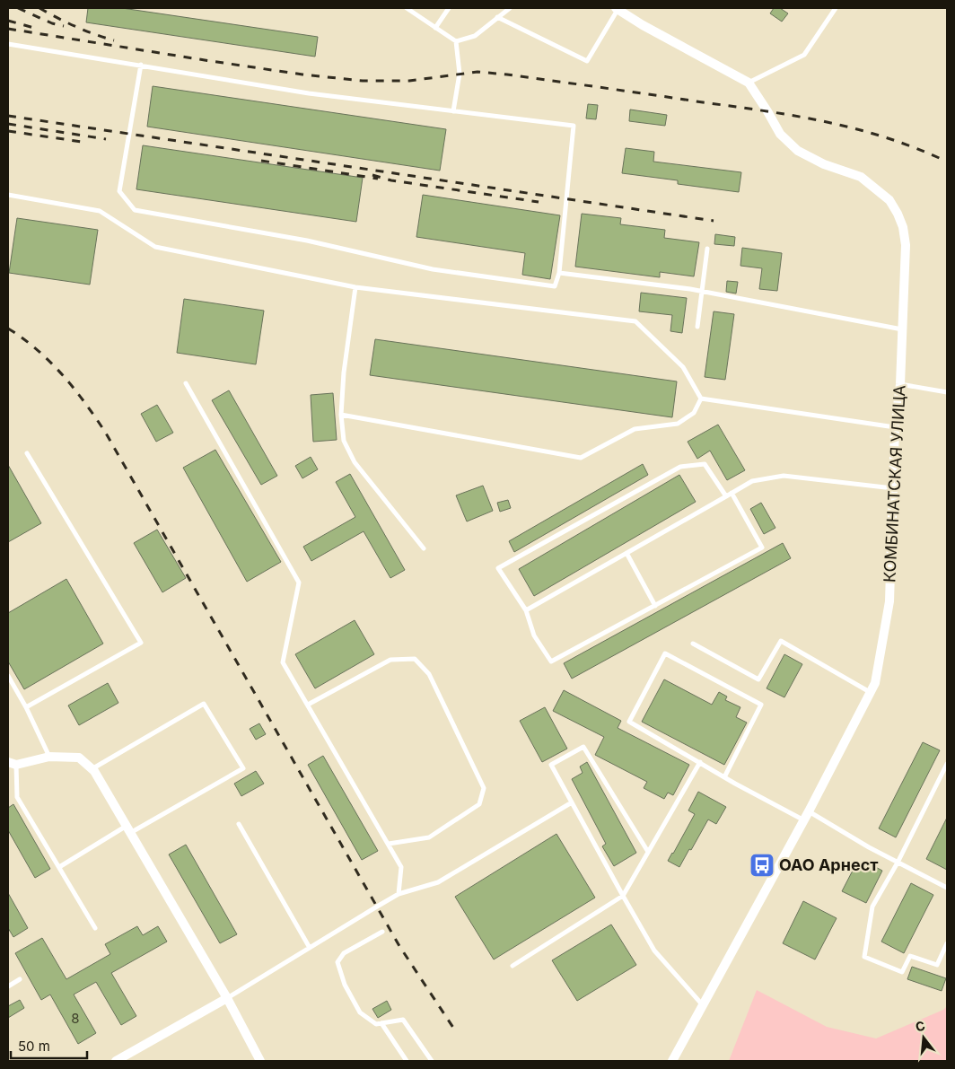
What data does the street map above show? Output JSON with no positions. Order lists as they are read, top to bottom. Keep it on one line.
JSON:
{"streets":{"street":["КОМБИНАТСКАЯ УЛИЦА"]},"places":{"bus stop":["ОАО Арнест"]},"house_numbers":["8"],"scale_bar":"50 m","north":"top"}
